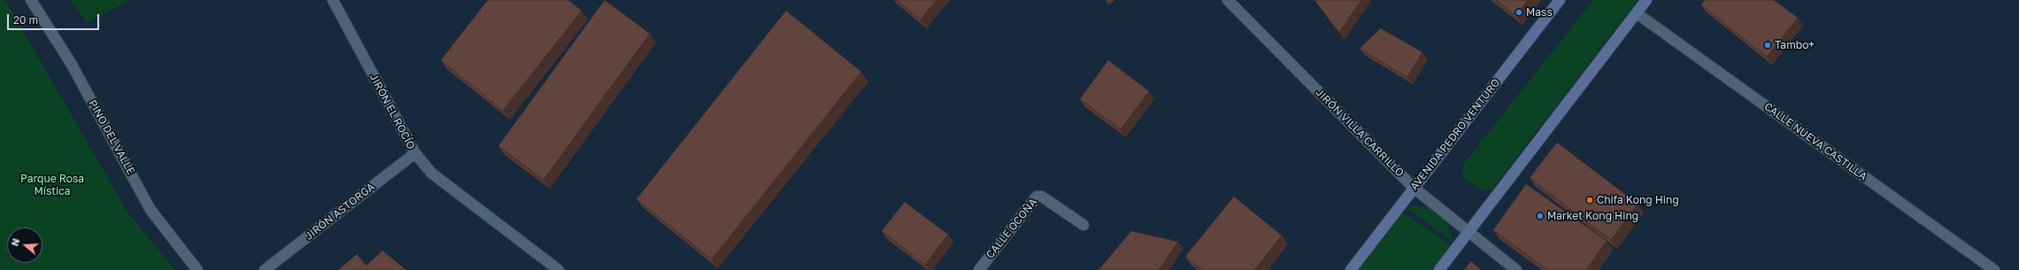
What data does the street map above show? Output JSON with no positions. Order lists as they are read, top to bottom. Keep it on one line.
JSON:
{"streets":{"main road":["AVENIDA PEDRO VENTURO"],"street":["JIRÓN EL ROCÍO","JIRÓN VILLA CARRILLO","PINO DEL VALLE","CALLE NUEVA CASTILLA","JIRÓN ASTORGA","CALLE OCOÑA"]},"crossings":[["JIRÓN EL ROCÍO","JIRÓN ASTORGA"],["JIRÓN VILLA CARRILLO","AVENIDA PEDRO VENTURO"]],"parks":["Parque Rosa Mística"],"places":["Mass","Tambo+","Chifa Kong Hing","Market Kong Hing"],"scale_bar":"20 m","north":"left"}
